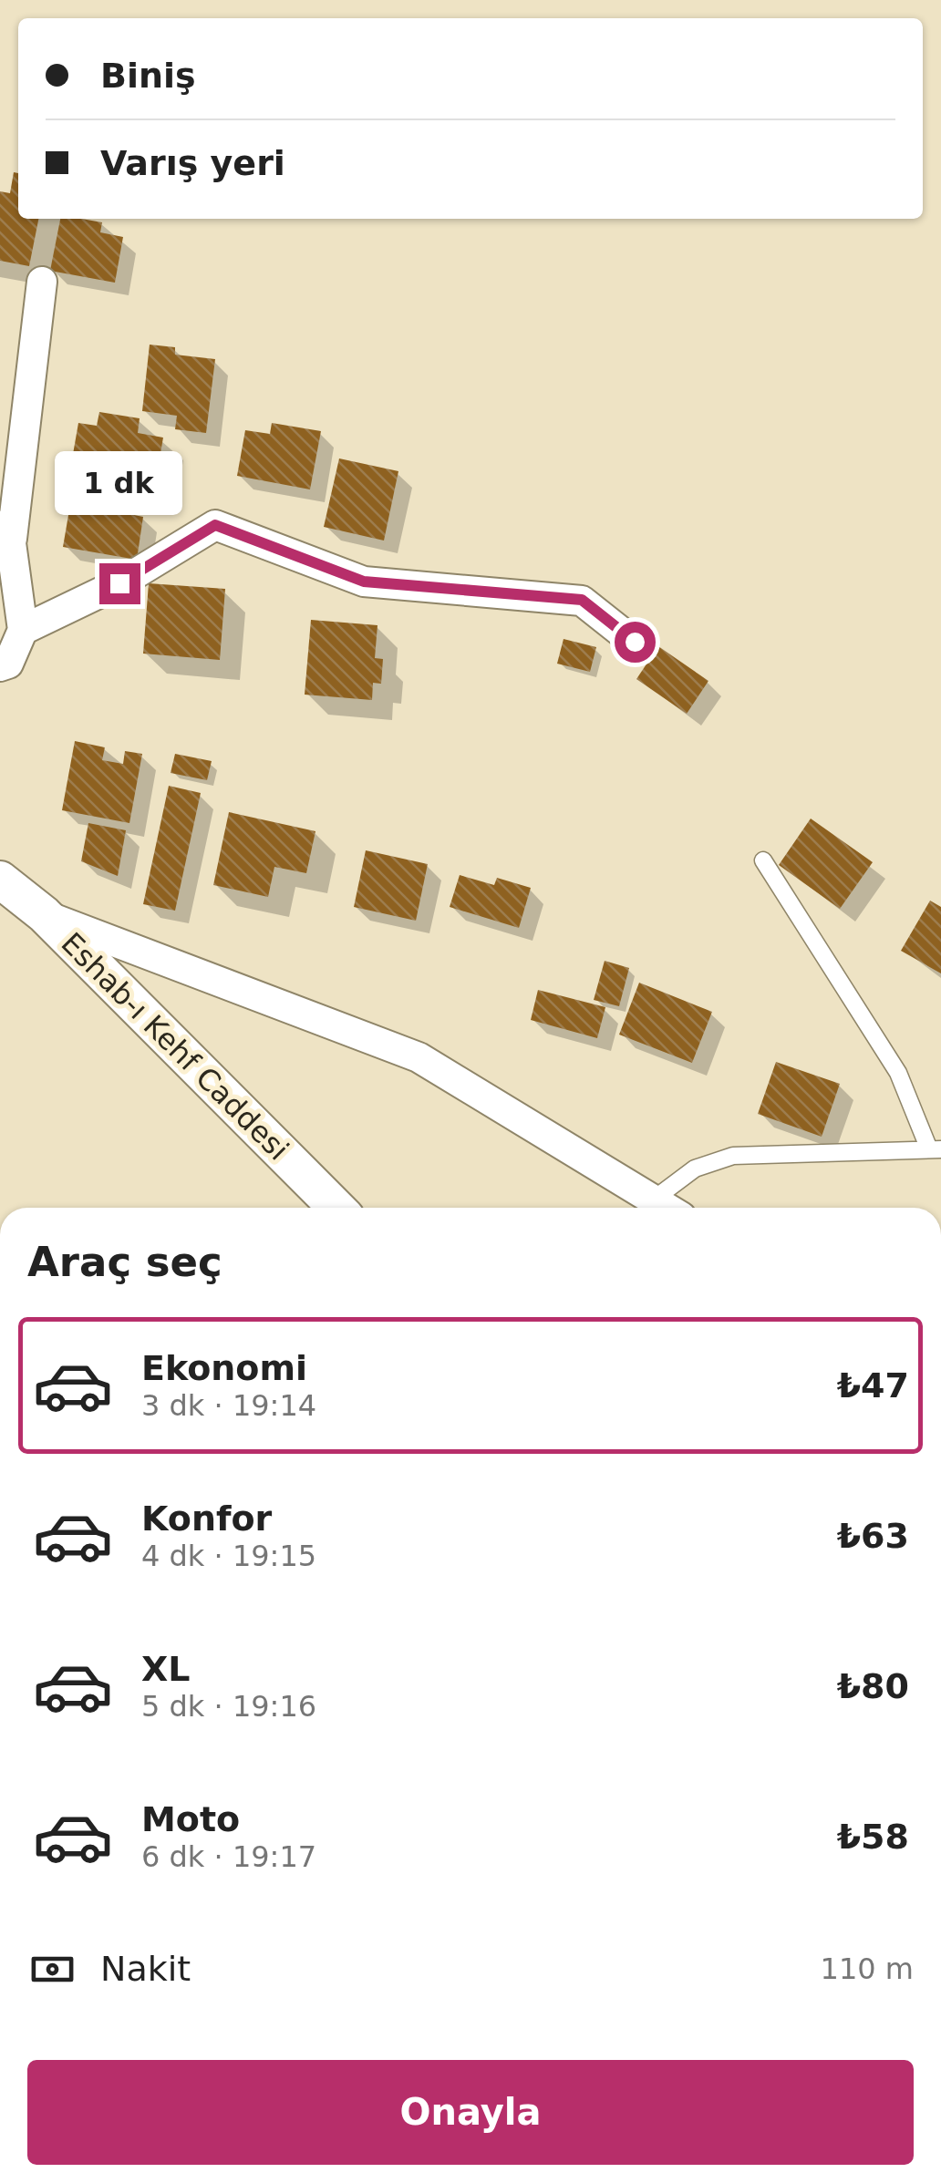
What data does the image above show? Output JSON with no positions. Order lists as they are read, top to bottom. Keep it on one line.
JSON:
{"streets":{"street":["Eshab-ı Kehf Caddesi"]},"page":{"banner":["Biniş","Varış yeri"],"bubble":"1 dk","heading":"Araç seç","list":[{"name":"Ekonomi","note":"3 dk · 19:14","value":"₺47"},{"name":"Konfor","note":"4 dk · 19:15","value":"₺63"},{"name":"XL","note":"5 dk · 19:16","value":"₺80"},{"name":"Moto","note":"6 dk · 19:17","value":"₺58"}],"pay":["Nakit","110 m"],"buttons":"Onayla"}}
